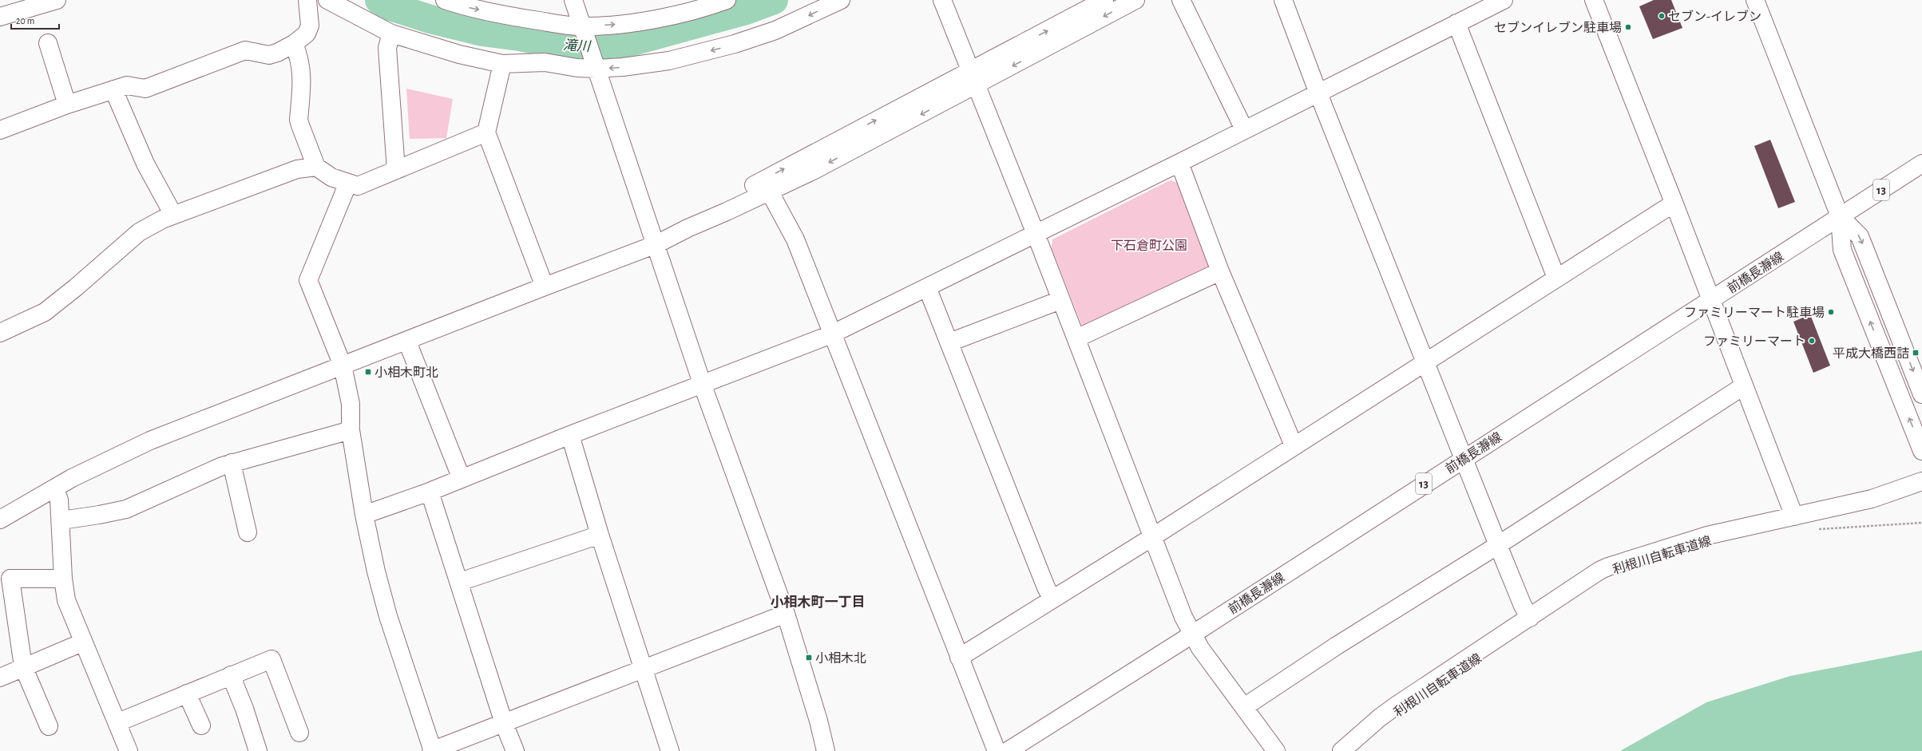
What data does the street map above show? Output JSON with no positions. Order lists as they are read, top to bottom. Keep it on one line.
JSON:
{"streets":{"street":["13","前橋長瀞線"]},"districts":["小相木町一丁目"],"water":["滝川"],"parks":["下石倉町公園"],"places":{"other":["セブン-イレブン","セブンイレブン駐車場","ファミリーマート駐車場","ファミリーマート"],"transit":["平成大橋西詰","小相木町北","小相木北"]},"scale_bar":"20 m"}
